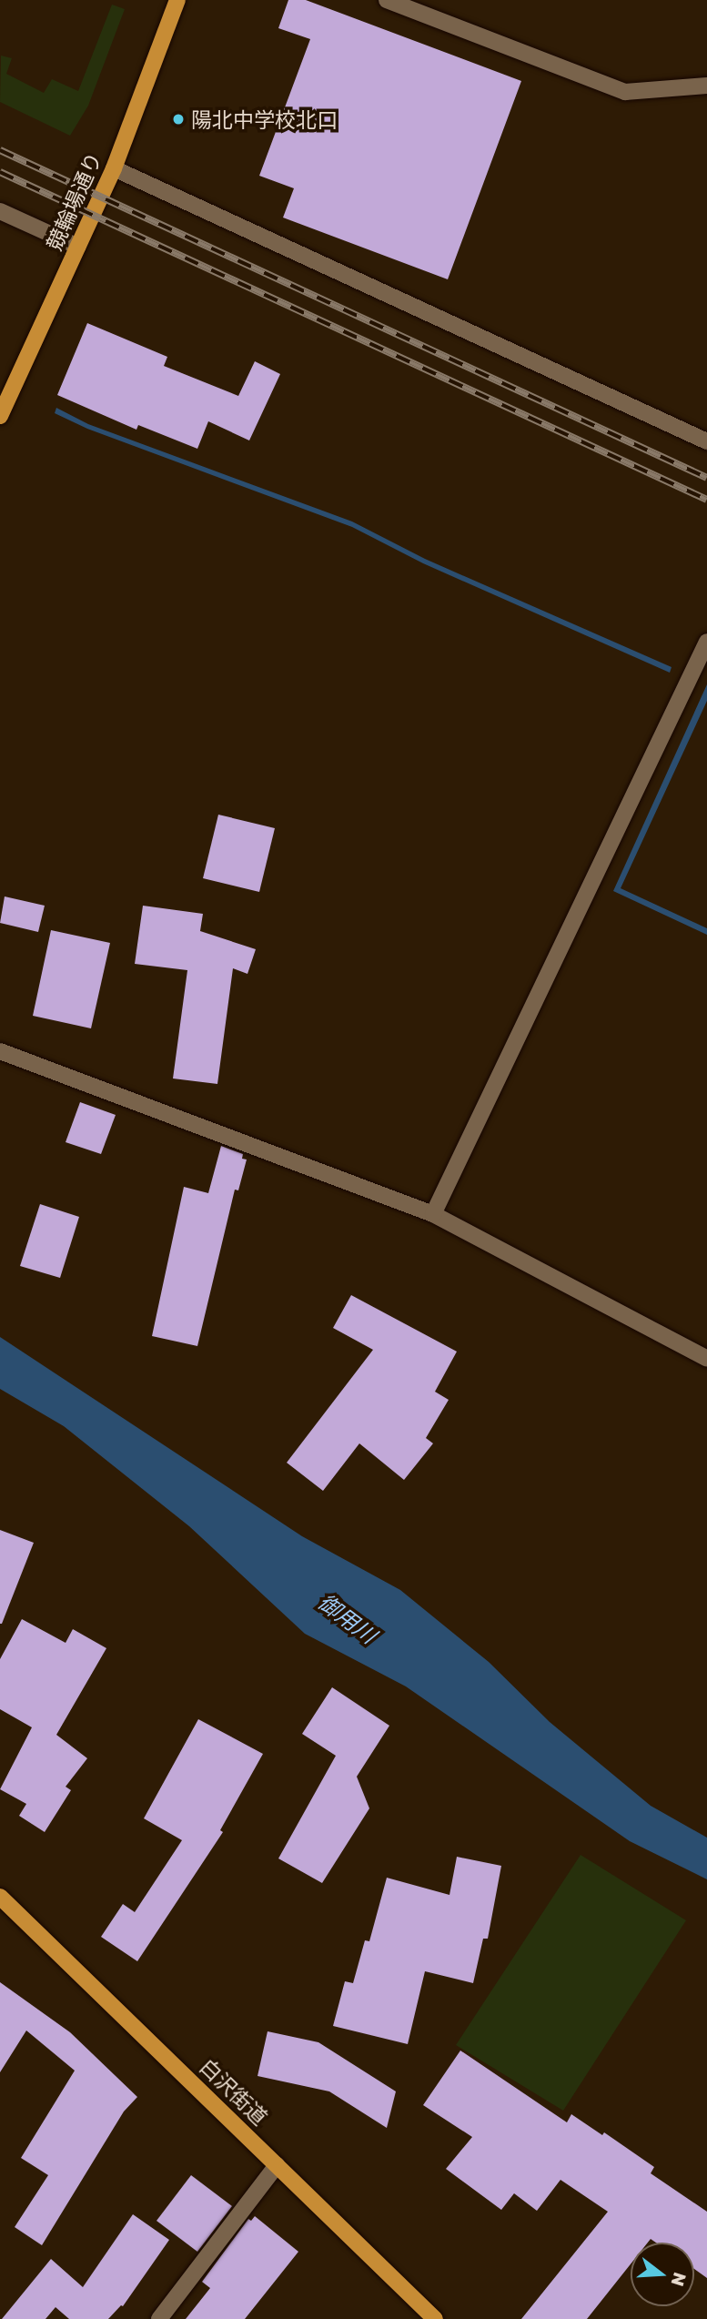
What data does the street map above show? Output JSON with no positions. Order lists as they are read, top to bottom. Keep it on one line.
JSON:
{"streets":{"main road":["競輪場通り","白沢街道"]},"water":["御用川"],"places":["陽北中学校北口"],"north":"right"}
